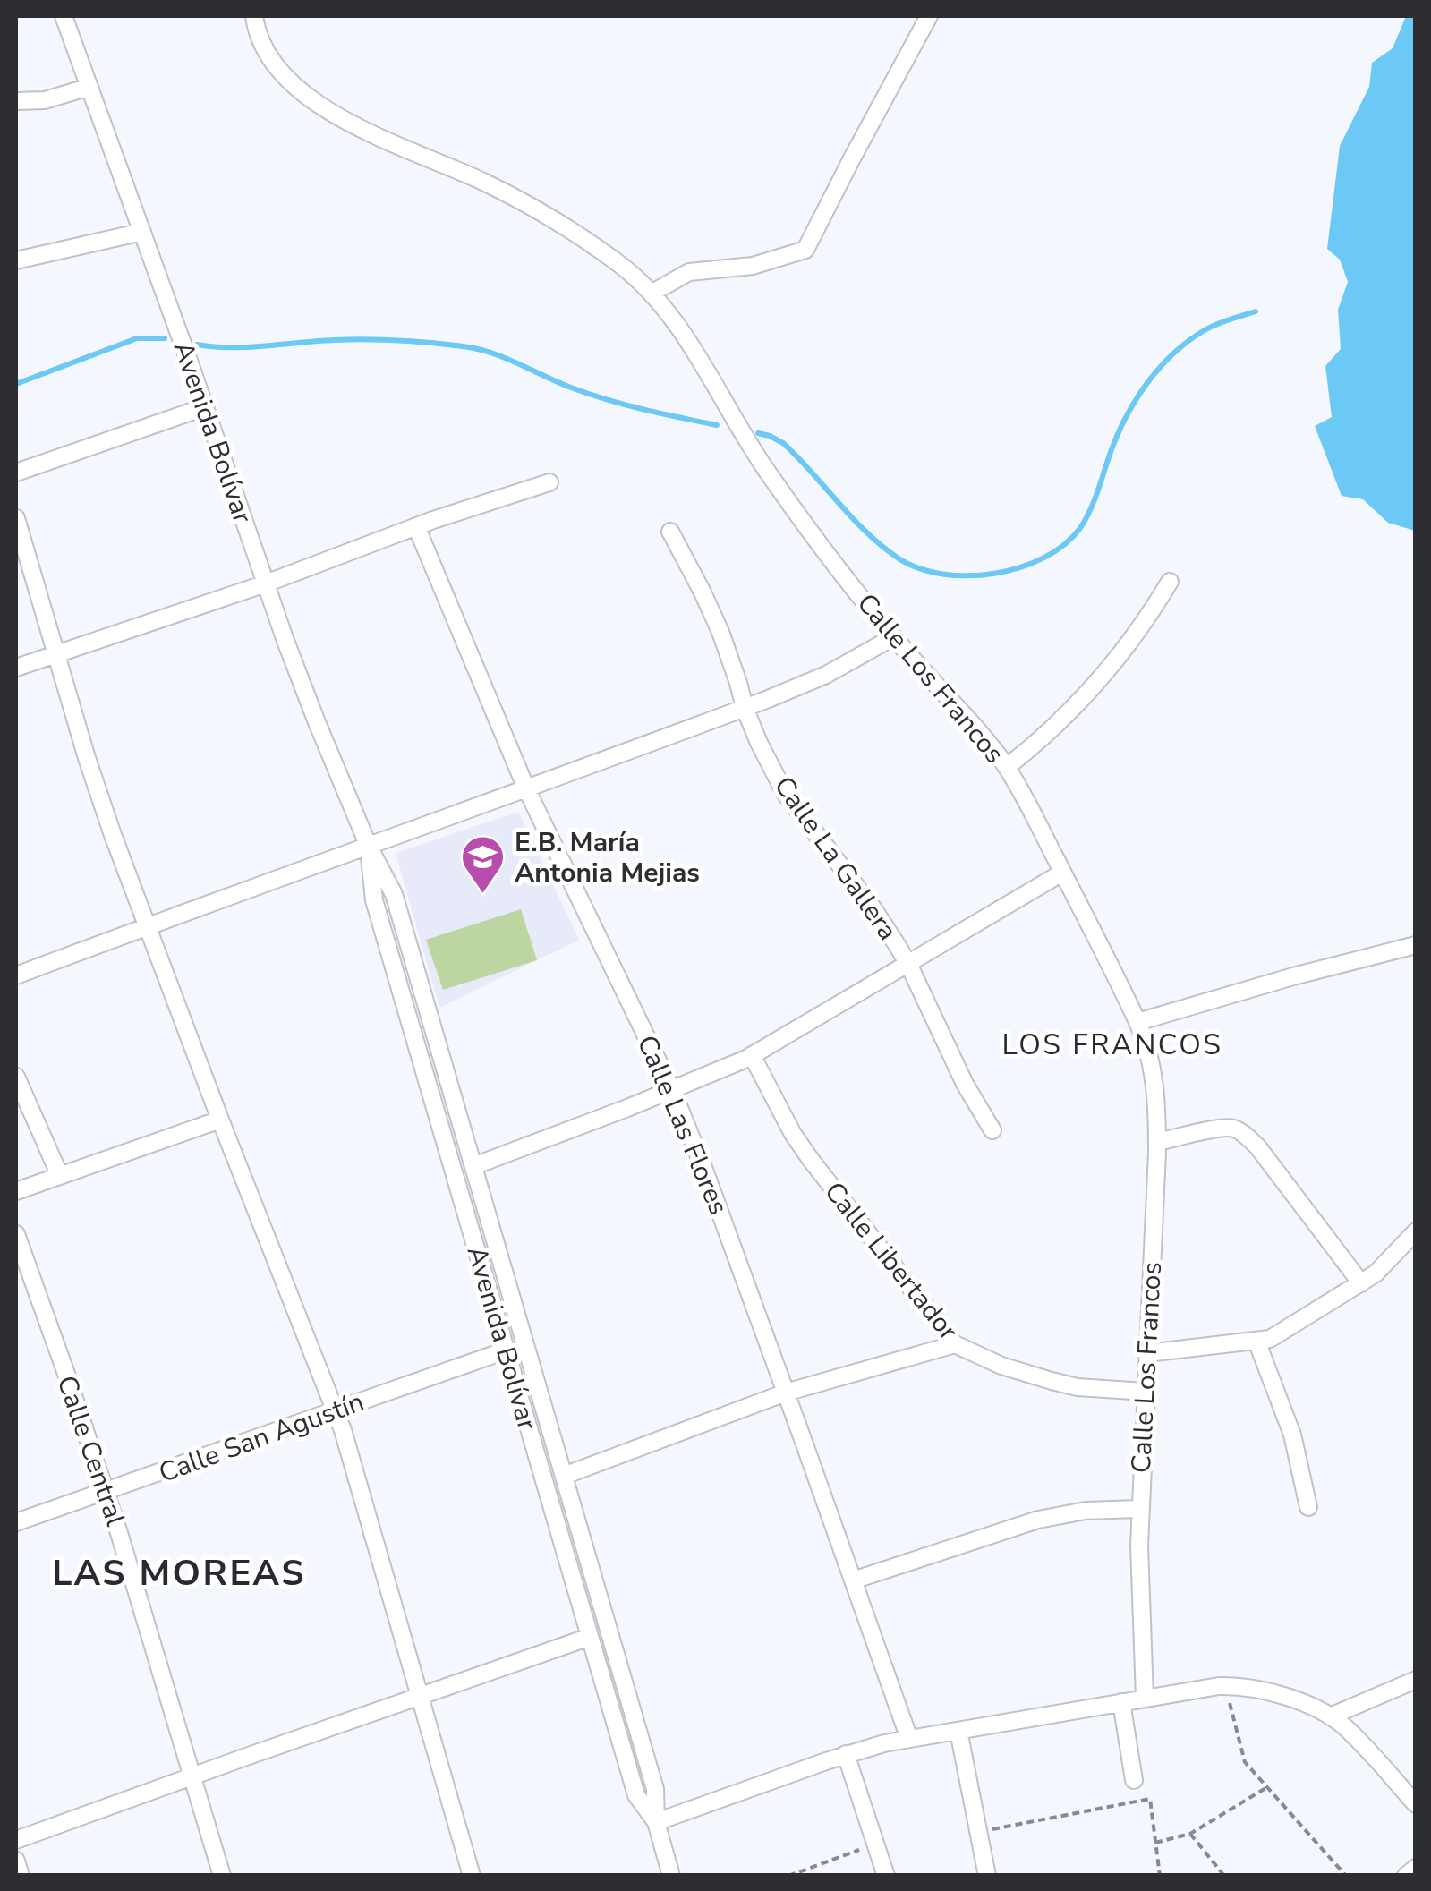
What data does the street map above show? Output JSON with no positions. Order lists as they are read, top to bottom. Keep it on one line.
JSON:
{"streets":{"street":["Avenida Bolívar","Calle Los Francos","Calle La Gallera","Calle Las Flores","Calle Libertador","Calle San Agustín","Calle Central"]},"crossings":[["Avenida Bolívar","Calle San Agustín"],["Calle Los Francos","Calle Libertador"],["Calle San Agustín","Calle Central"]],"districts":["LOS FRANCOS","LAS MOREAS"],"places":{"school or university":["E.B. María Antonia Mejias"]}}
